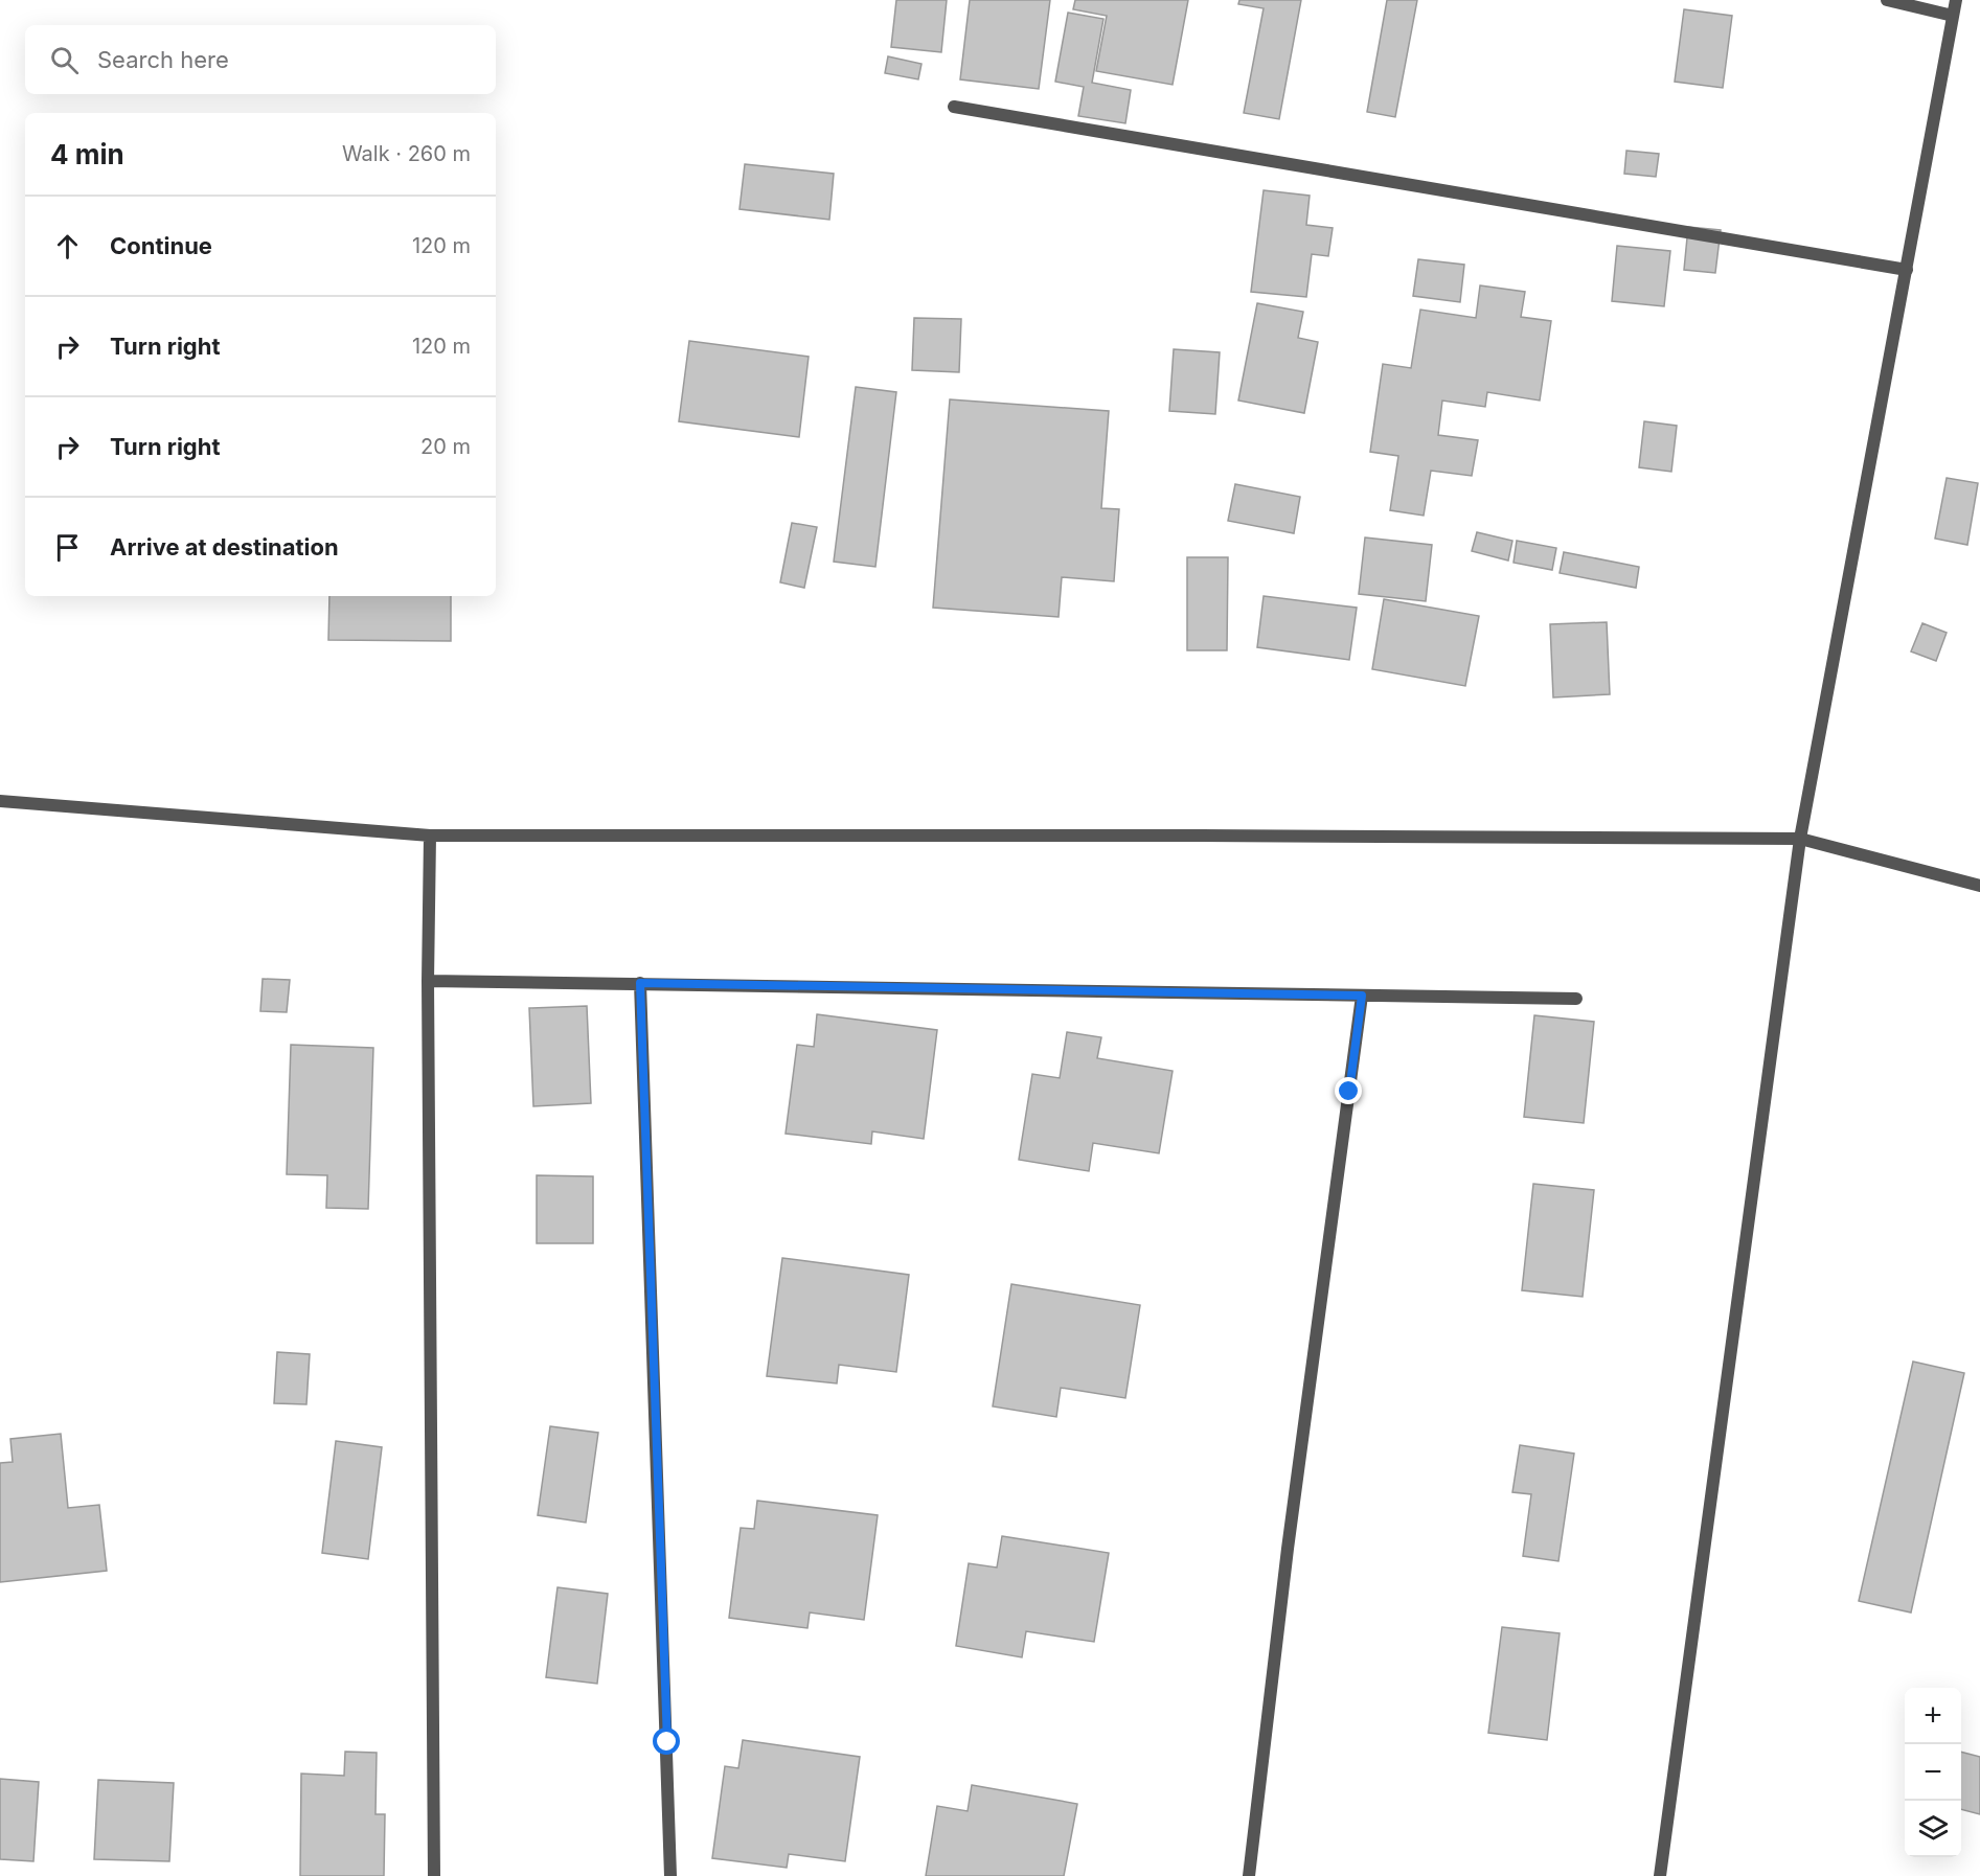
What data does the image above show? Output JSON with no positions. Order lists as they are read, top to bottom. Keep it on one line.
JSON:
{"page":{"search":"Search here","heading":["4 min","Walk · 260 m"],"list":[["Continue","120 m"],["Turn right","120 m"],["Turn right","20 m"],"Arrive at destination"],"map_buttons":["+","−"]}}
